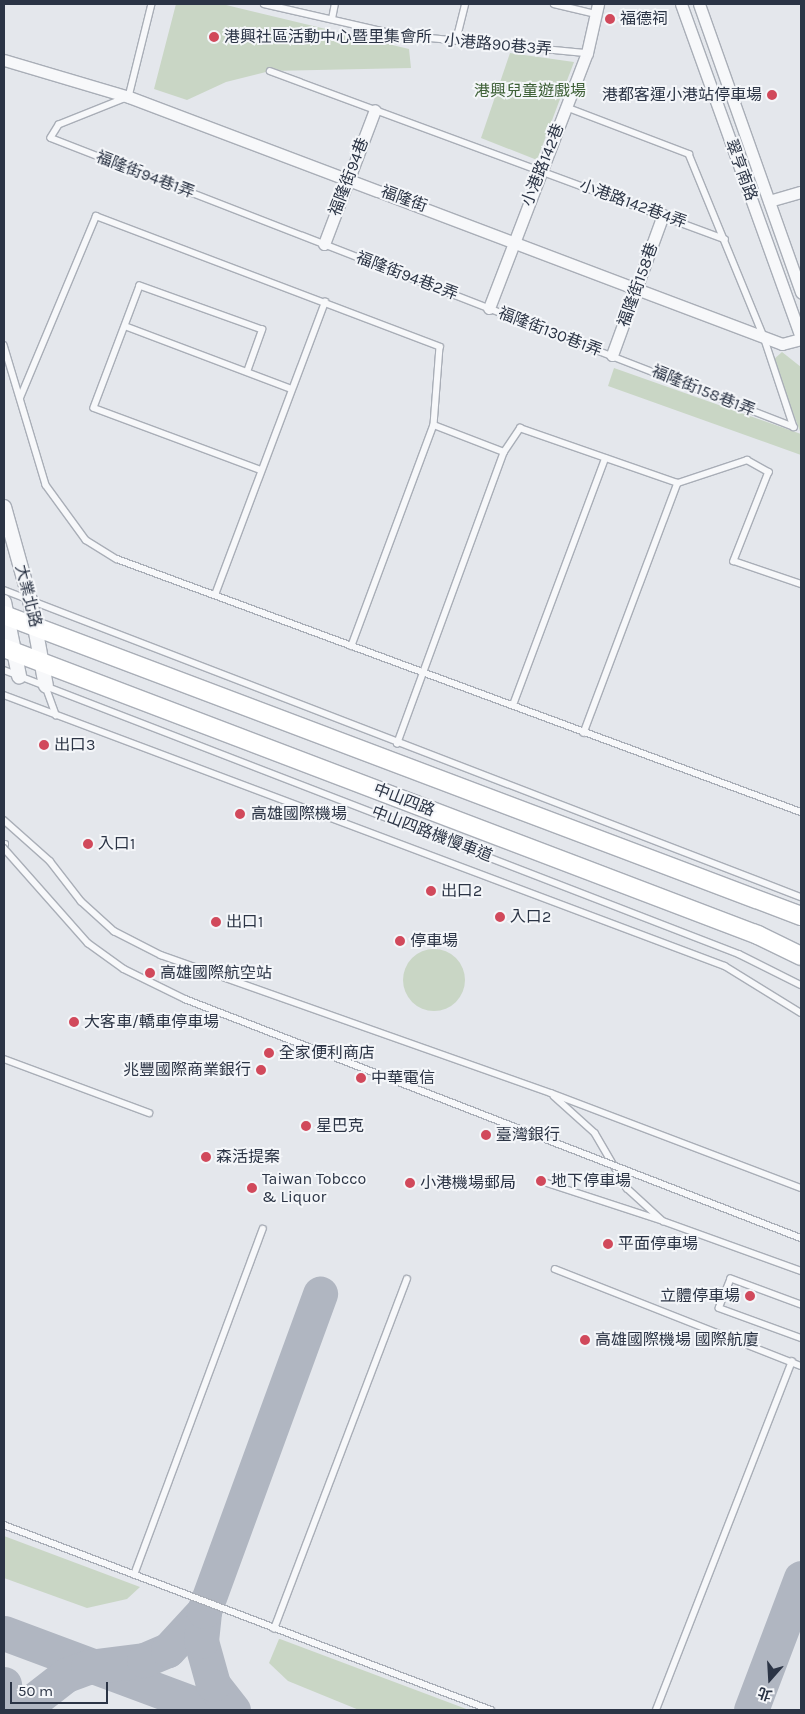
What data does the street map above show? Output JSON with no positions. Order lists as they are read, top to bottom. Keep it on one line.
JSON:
{"streets":{"main road":["中山四路"],"street":["小港路142巷","翠亨南路","福隆街94巷","福隆街","福隆街158巷","大業北路"],"lane":["小港路90巷3弄","福隆街94巷1弄","小港路142巷4弄","福隆街94巷2弄","福隆街130巷1弄","福隆街158巷1弄","中山四路機慢車道"]},"crossings":[["小港路90巷3弄","小港路142巷"],["小港路142巷","福隆街"],["小港路142巷","小港路142巷4弄"],["小港路142巷","福隆街94巷2弄"],["小港路142巷","福隆街130巷1弄"],["翠亨南路","福隆街"],["福隆街94巷1弄","福隆街94巷"],["福隆街94巷1弄","福隆街"],["福隆街94巷1弄","福隆街94巷2弄"],["福隆街94巷","福隆街"],["福隆街94巷","福隆街94巷2弄"],["福隆街","福隆街158巷"],["福隆街","福隆街158巷1弄"],["小港路142巷4弄","福隆街158巷"],["福隆街94巷2弄","福隆街130巷1弄"],["福隆街158巷","福隆街130巷1弄"],["福隆街158巷","福隆街158巷1弄"],["福隆街130巷1弄","福隆街158巷1弄"],["大業北路","中山四路"],["大業北路","中山四路機慢車道"]],"parks":["港興兒童遊戲場"],"places":["福德祠","港興社區活動中心暨里集會所","港都客運小港站停車場","出口3","高雄國際機場","入口1","出口2","入口2","出口1","停車場","高雄國際航空站","大客車/轎車停車場","全家便利商店","兆豐國際商業銀行","中華電信","星巴克","臺灣銀行","森活提案","地下停車場","小港機場郵局","Taiwan Tobcco & Liquor","平面停車場","立體停車場","高雄國際機場 國際航廈"],"scale_bar":"50 m","north":"bottom"}
